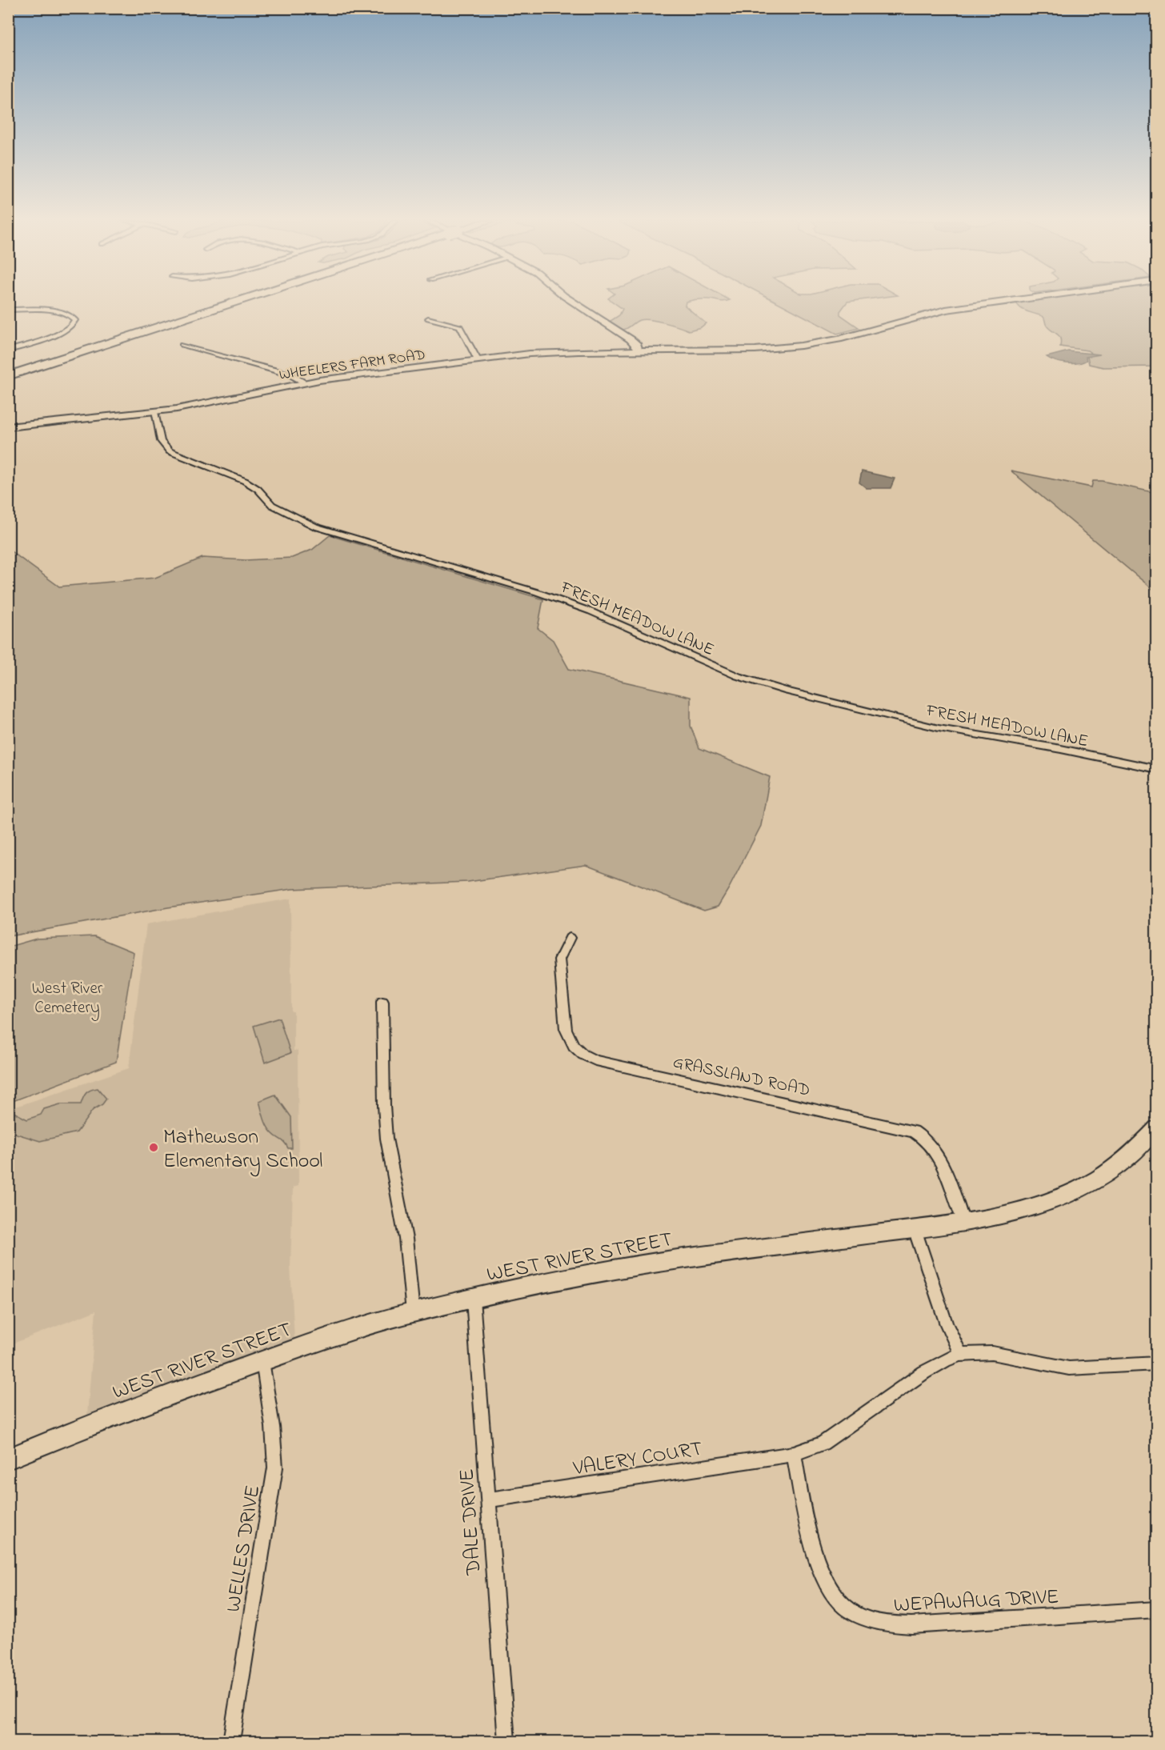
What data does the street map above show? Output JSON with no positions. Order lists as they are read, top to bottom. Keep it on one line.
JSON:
{"streets":{"main road":["WHEELERS FARM ROAD","WEST RIVER STREET"],"street":["FRESH MEADOW LANE","GRASSLAND ROAD","VALERY COURT","DALE DRIVE","WELLES DRIVE","WEPAWAUG DRIVE"]},"crossings":[["WHEELERS FARM ROAD","FRESH MEADOW LANE"],["GRASSLAND ROAD","WEST RIVER STREET"],["WEST RIVER STREET","DALE DRIVE"],["WEST RIVER STREET","WELLES DRIVE"],["VALERY COURT","DALE DRIVE"],["VALERY COURT","WEPAWAUG DRIVE"]],"parks":["West River Cemetery"],"places":["Mathewson Elementary School"]}
